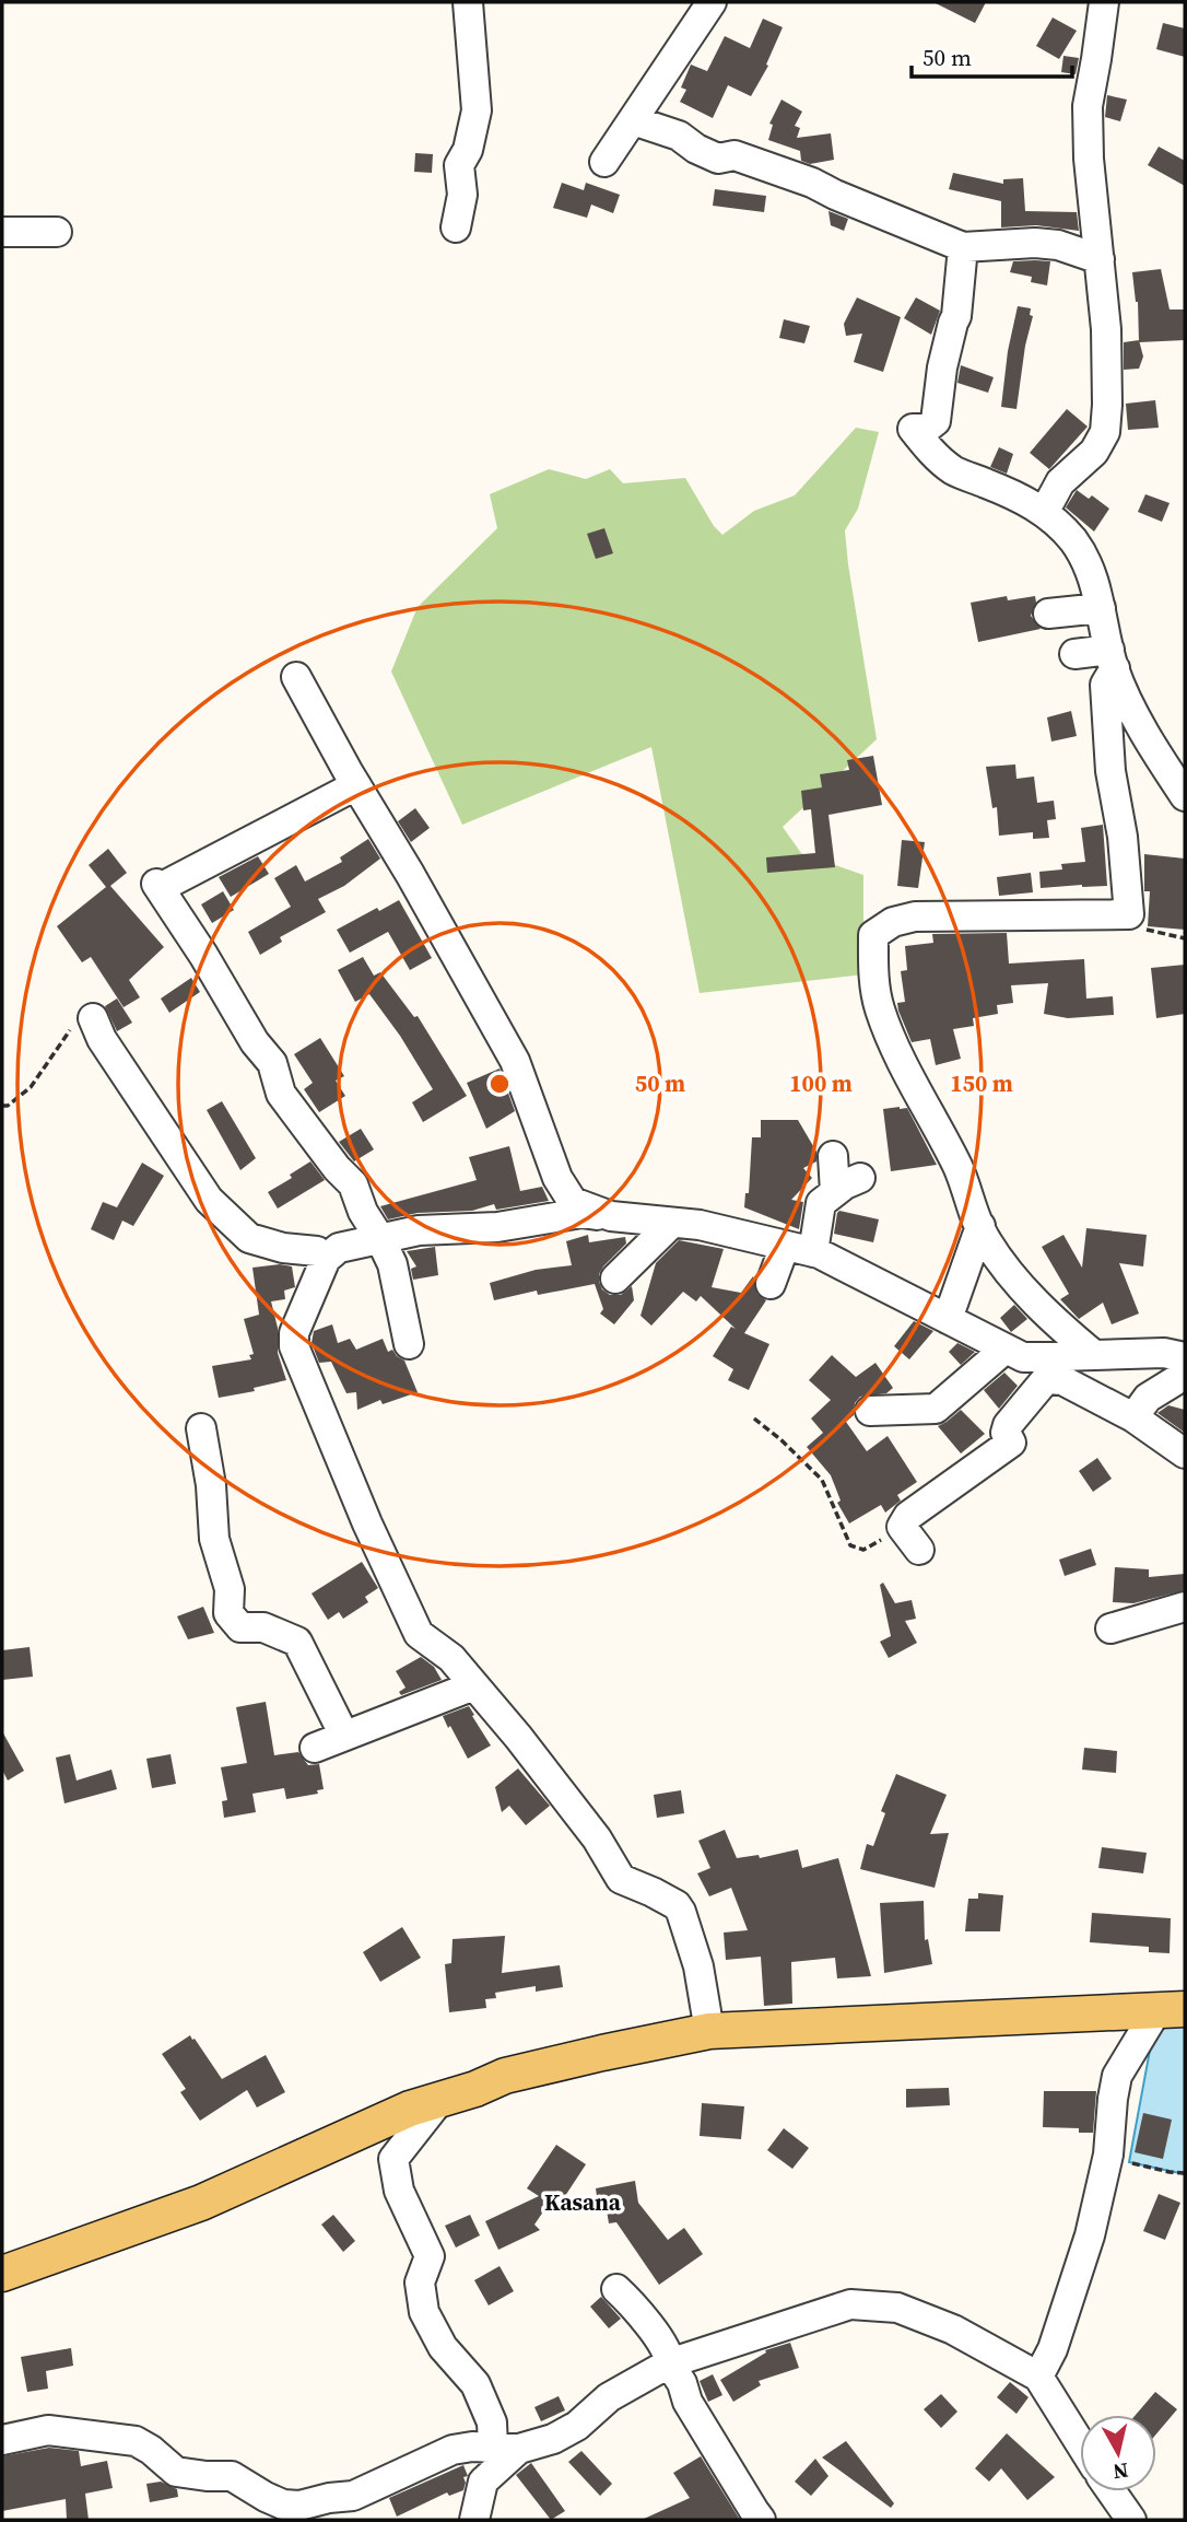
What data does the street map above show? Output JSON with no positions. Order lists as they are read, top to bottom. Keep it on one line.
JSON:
{"districts":["Kasana"],"scale_bar":"50 m","north":"bottom","rings":["50 m","100 m","150 m"]}
